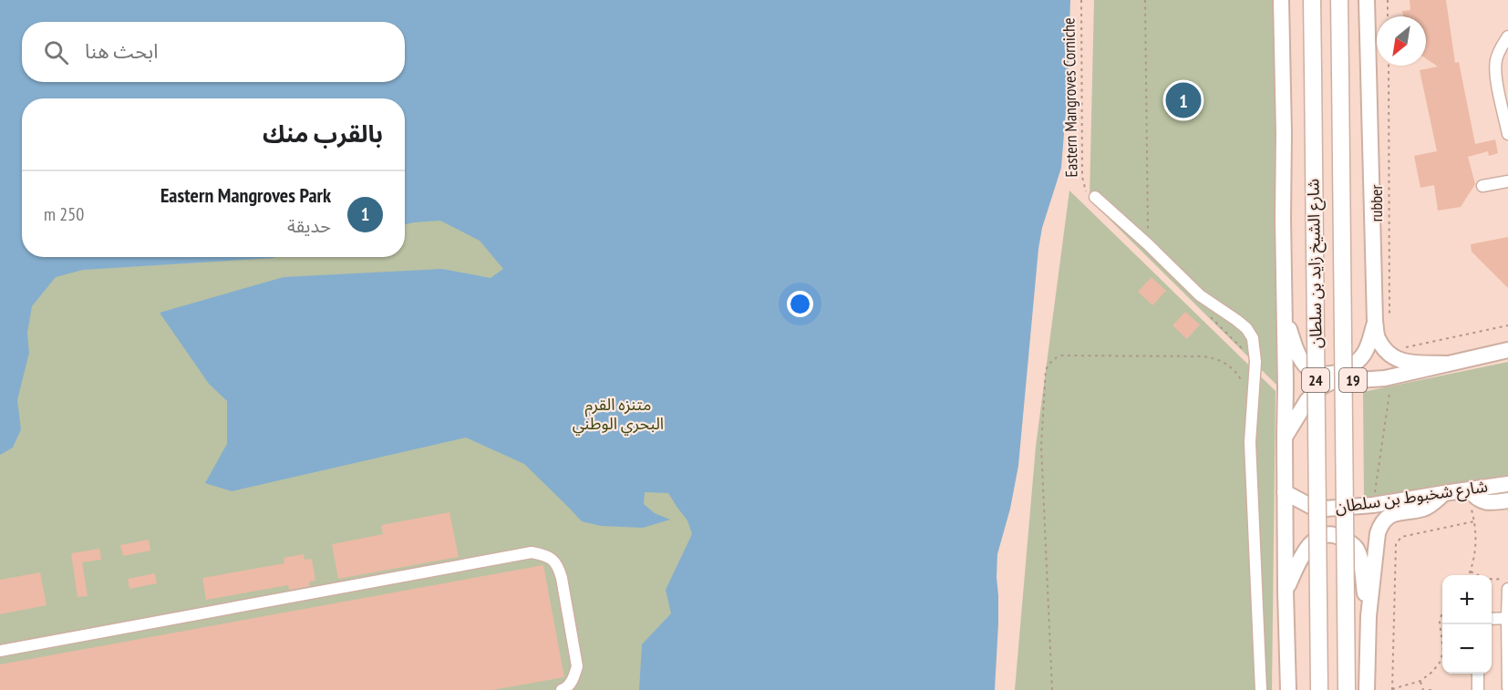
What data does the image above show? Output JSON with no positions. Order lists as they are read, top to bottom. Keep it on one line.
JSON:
{"streets":{"highway":["شارع الشيخ زايد بن سلطان","24"],"main road":["19","شارع شخبوط بن سلطان"],"path":["Eastern Mangroves Corniche","rubber"]},"parks":["متنزه القرم البحري الوطني"],"north":"bottom left","page":{"search":"ابحث هنا","pins":"1","heading":"بالقرب منك","list":[{"mark":"1","name":"Eastern Mangroves Park","note":"حديقة","value":"250 m"}],"map_buttons":["+","−"]}}
